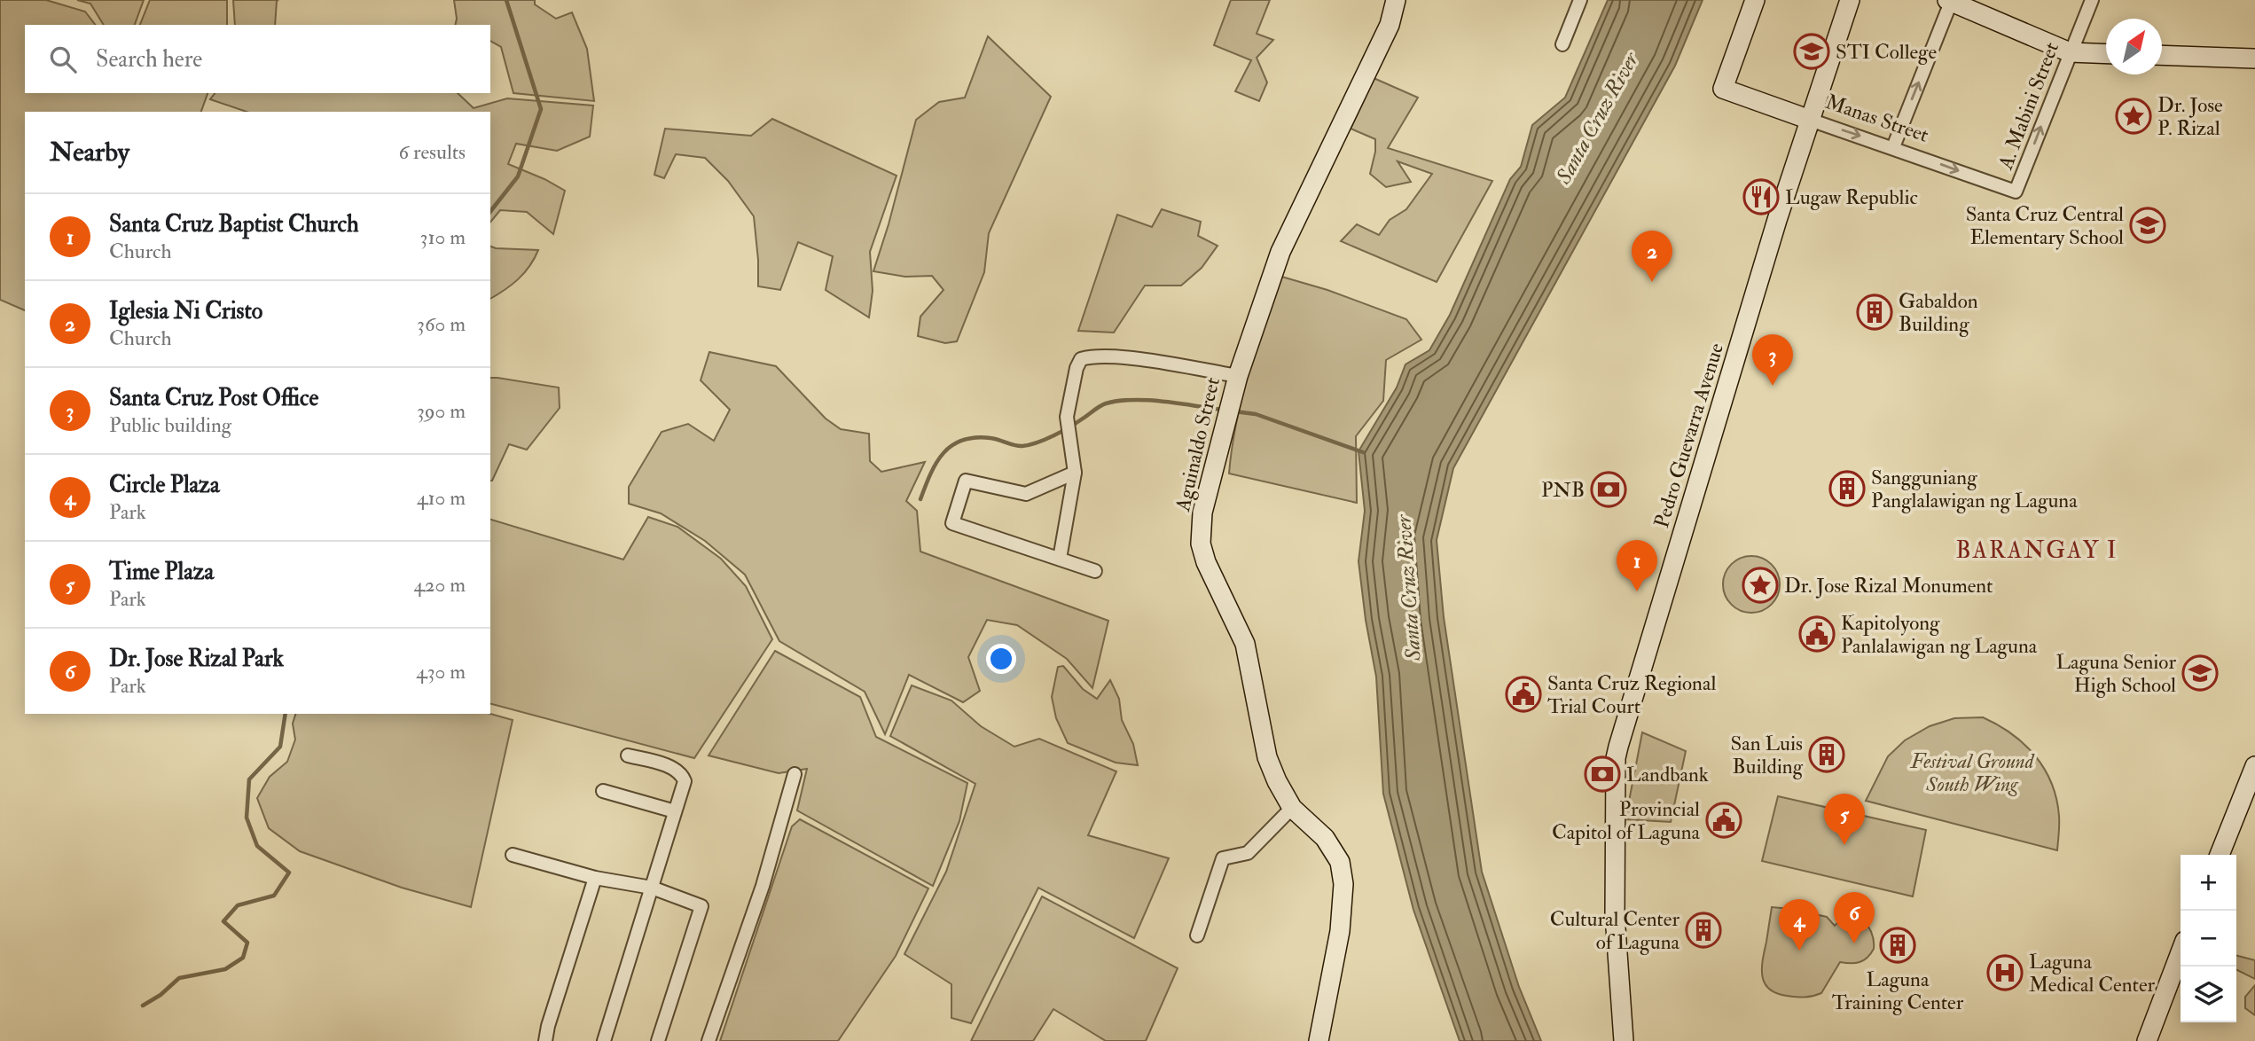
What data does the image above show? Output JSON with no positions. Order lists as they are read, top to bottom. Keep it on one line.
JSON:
{"streets":{"street":["A. Mabini Street","Manas Street","Pedro Guevarra Avenue","Aguinaldo Street"]},"crossings":[["A. Mabini Street","Manas Street"],["Manas Street","Pedro Guevarra Avenue"]],"one_way":["A. Mabini Street","Manas Street"],"districts":["BARANGAY I"],"water":["Santa Cruz River"],"parks":["Festival Ground South Wing"],"places":{"school or university":["STI College","Santa Cruz Central Elementary School","Laguna Senior High School"],"place":["Dr. Jose P. Rizal","Dr. Jose Rizal Monument"],"restaurant":["Lugaw Republic"],"building":["Gabaldon Building","Sangguniang Panglalawigan ng Laguna","San Luis Building","Cultural Center of Laguna","Laguna Training Center"],"bank":["PNB","Landbank"],"public building":["Kapitolyong Panlalawigan ng Laguna","Santa Cruz Regional Trial Court","Provincial Capitol of Laguna"],"hospital":["Laguna Medical Center"]},"north":"top right","page":{"search":"Search here","heading":["Nearby","6 results"],"list":[{"mark":"1","name":"Santa Cruz Baptist Church","note":"Church","value":"310 m"},{"mark":"2","name":"Iglesia Ni Cristo","note":"Church","value":"360 m"},{"mark":"3","name":"Santa Cruz Post Office","note":"Public building","value":"390 m"},{"mark":"4","name":"Circle Plaza","note":"Park","value":"410 m"},{"mark":"5","name":"Time Plaza","note":"Park","value":"420 m"},{"mark":"6","name":"Dr. Jose Rizal Park","note":"Park","value":"430 m"}],"pins":["2","3","1","5","6","4"],"map_buttons":["+","−"]}}
